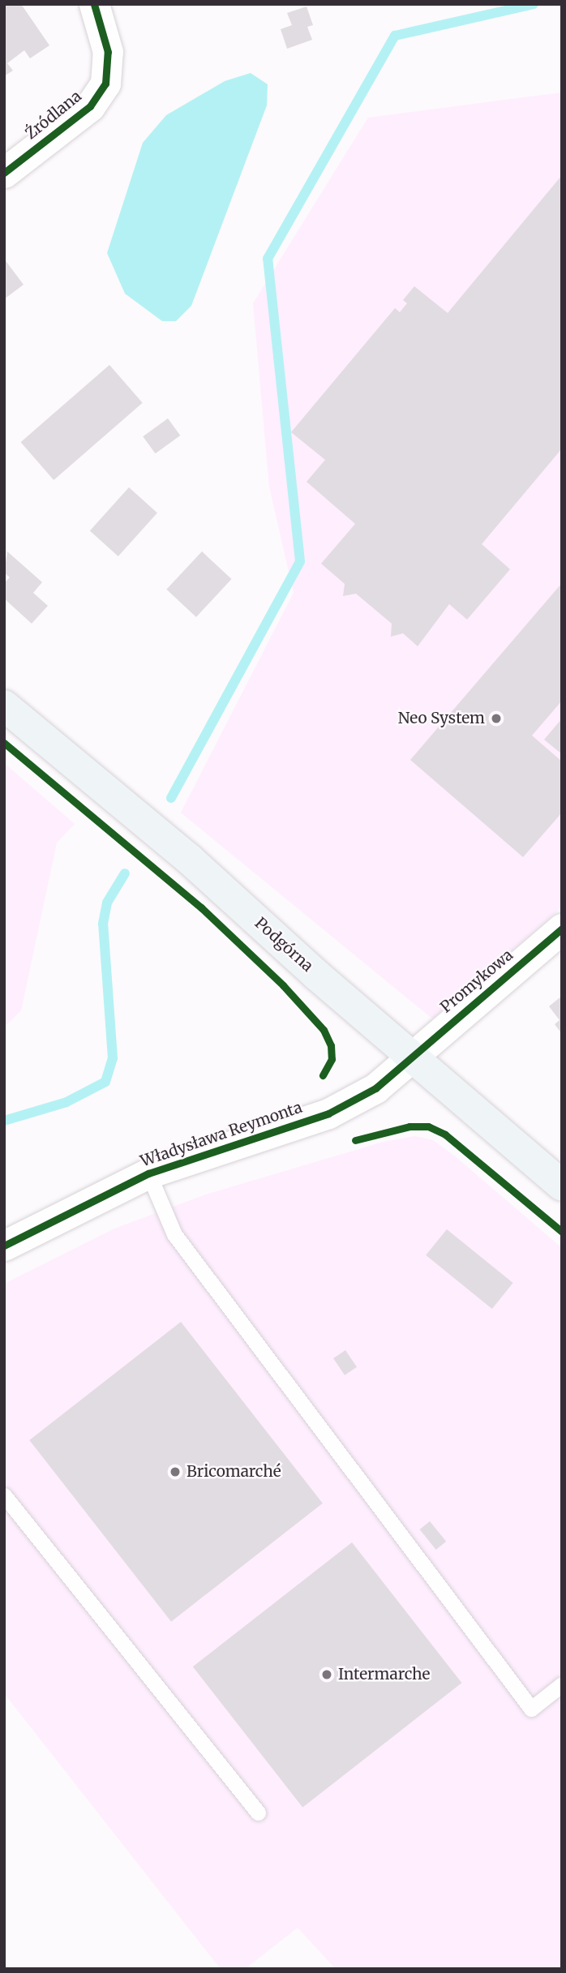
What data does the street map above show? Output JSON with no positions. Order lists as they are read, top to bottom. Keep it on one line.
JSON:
{"streets":{"main road":["Podgórna"],"street":["Źródlana","Promykowa","Władysława Reymonta"]},"crossings":[["Podgórna","Promykowa"],["Podgórna","Władysława Reymonta"],["Promykowa","Władysława Reymonta"]],"places":["Neo System","Bricomarché","Intermarche"]}
